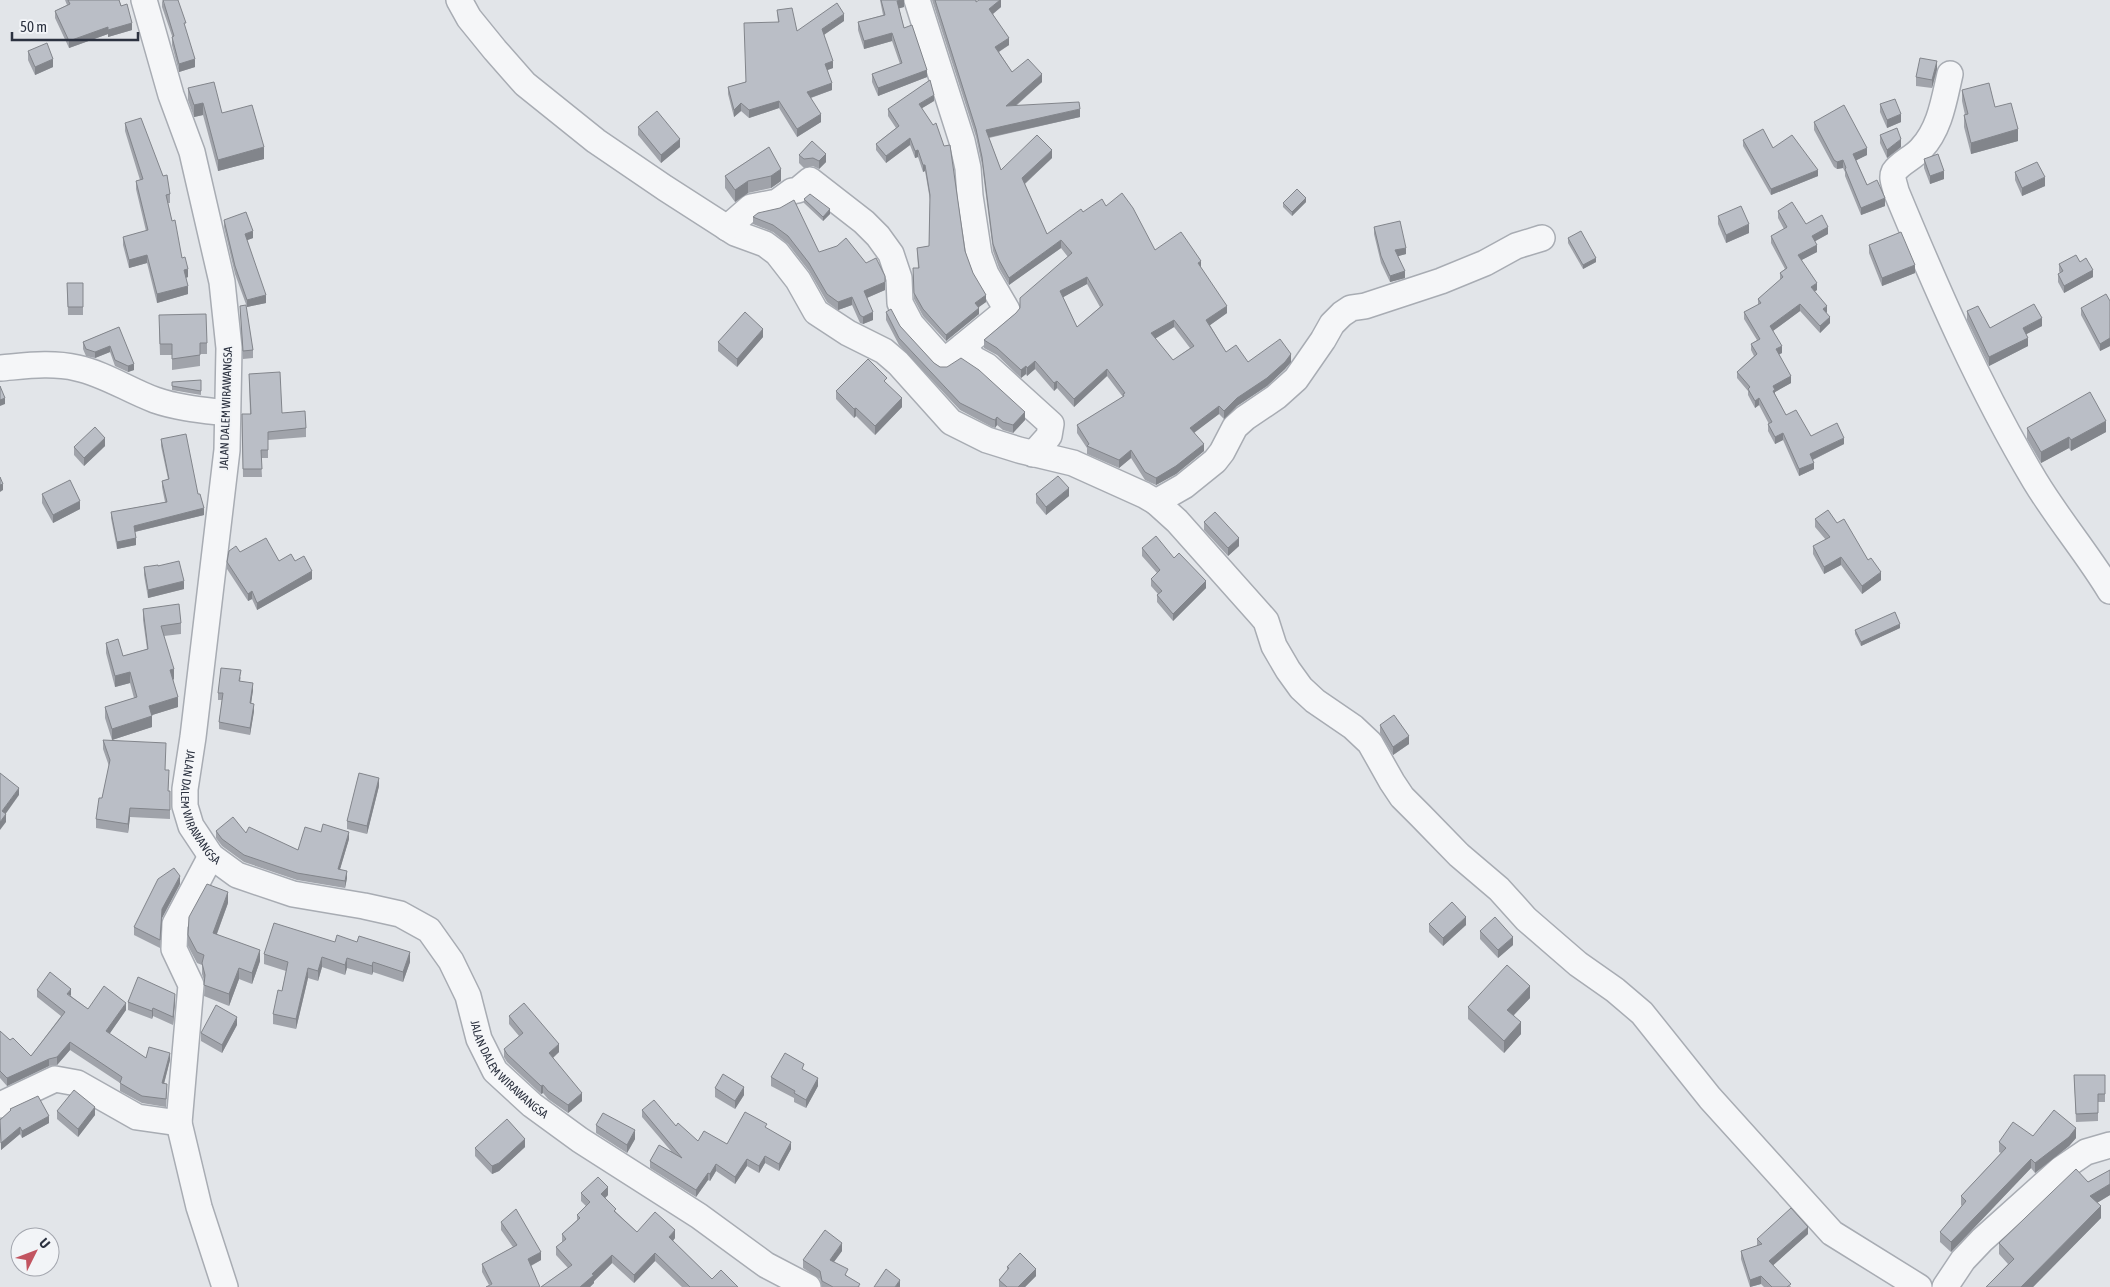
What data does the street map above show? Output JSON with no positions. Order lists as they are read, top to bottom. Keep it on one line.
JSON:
{"streets":{"street":["JALAN DALEM WIRAWANGSA"]},"scale_bar":"50 m","north":"top right"}
